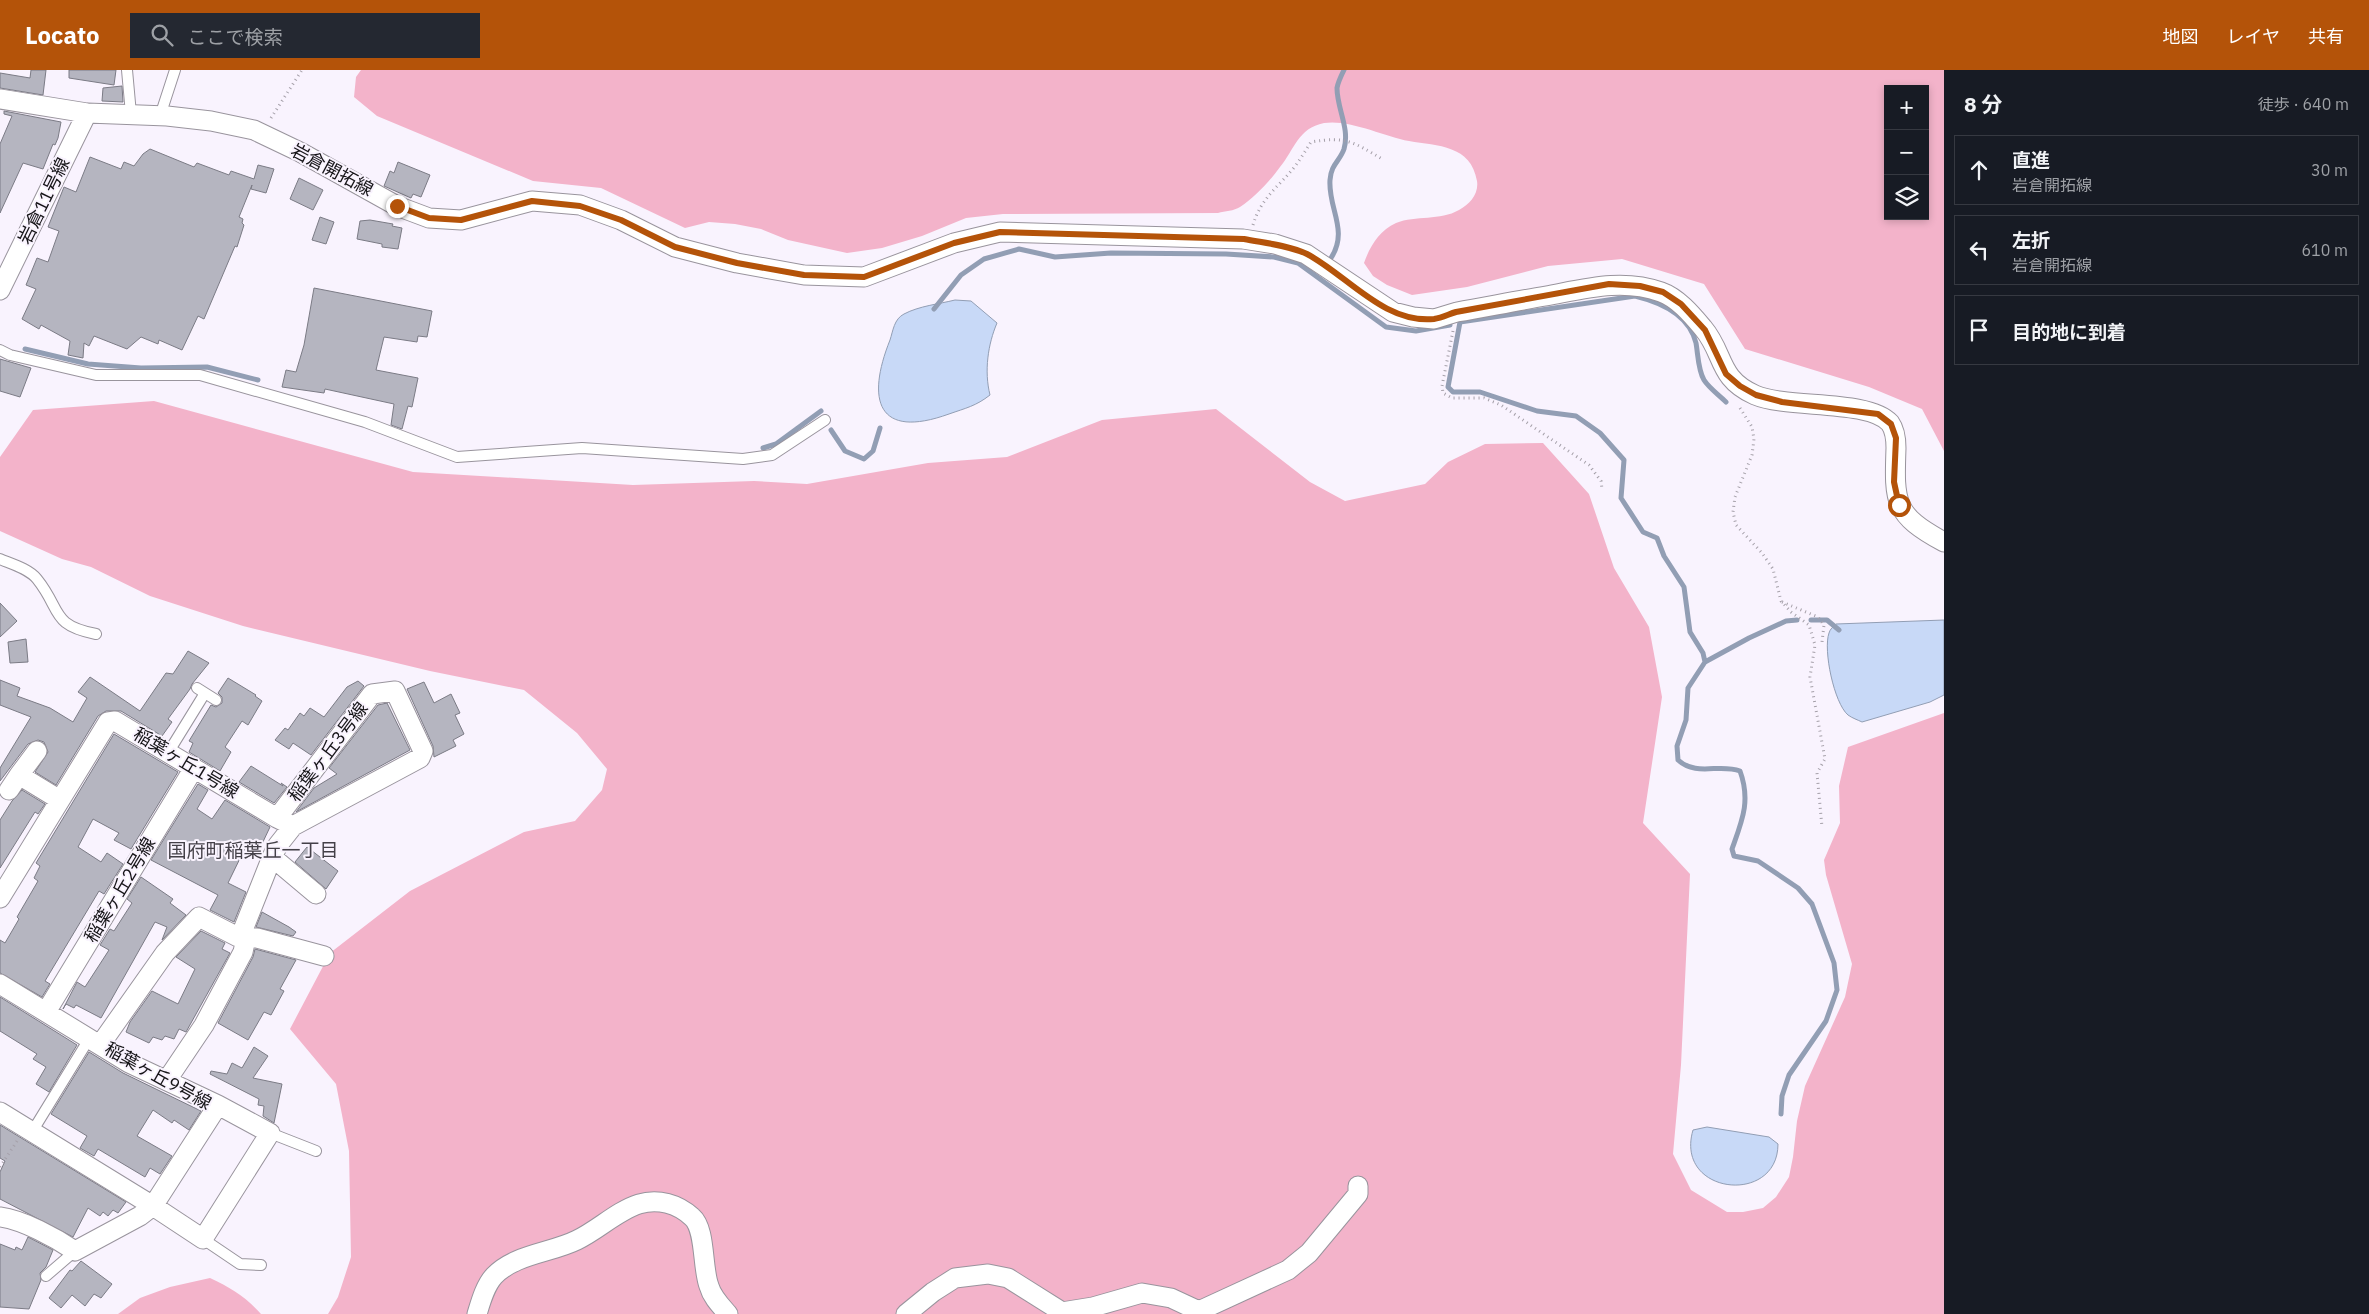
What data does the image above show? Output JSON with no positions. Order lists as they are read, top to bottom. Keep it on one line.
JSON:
{"streets":{"street":["岩倉開拓線","岩倉11号線","稲葉ヶ丘3号線","稲葉ヶ丘1号線","稲葉ヶ丘2号線","稲葉ヶ丘9号線"]},"crossings":[["岩倉開拓線","岩倉11号線"],["稲葉ヶ丘3号線","稲葉ヶ丘1号線"],["稲葉ヶ丘1号線","稲葉ヶ丘2号線"],["稲葉ヶ丘2号線","稲葉ヶ丘9号線"]],"districts":["国府町稲葉丘一丁目"],"page":{"header":"Locato","search":"ここで検索","nav":["地図","レイヤ","共有"],"heading":["8 分","徒歩 · 640 m"],"map_buttons":["+","−"],"list":[["直進","岩倉開拓線","30 m"],["左折","岩倉開拓線","610 m"],"目的地に到着"]}}
